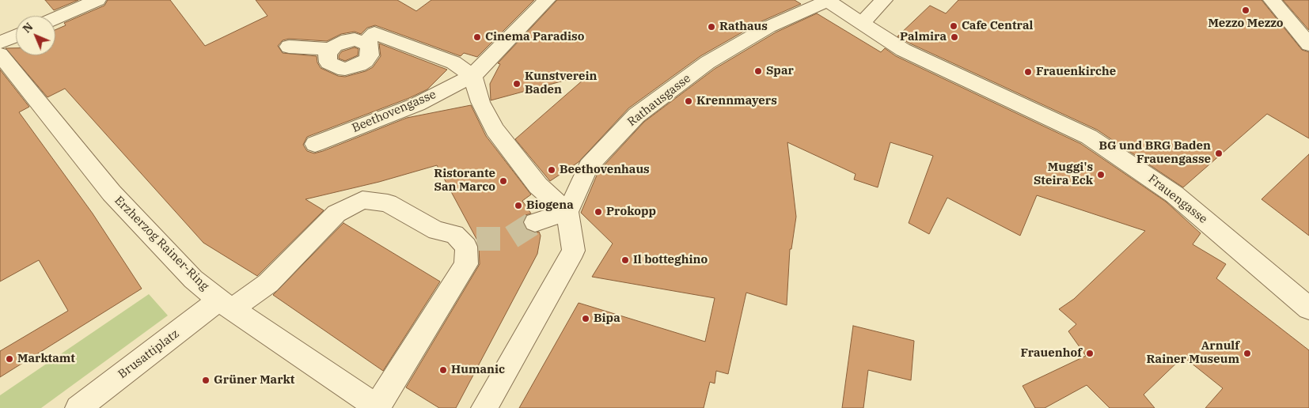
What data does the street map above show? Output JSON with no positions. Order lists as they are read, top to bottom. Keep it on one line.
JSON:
{"streets":{"street":["Rathausgasse","Beethovengasse","Frauengasse","Erzherzog Rainer-Ring","Brusattiplatz"]},"crossings":[["Rathausgasse","Frauengasse"],["Erzherzog Rainer-Ring","Brusattiplatz"]],"places":["Mezzo Mezzo","Cafe Central","Rathaus","Cinema Paradiso","Palmira","Spar","Frauenkirche","Kunstverein Baden","Krennmayers","BG und BRG Baden Frauengasse","Beethovenhaus","Muggi's Steira Eck","Ristorante San Marco","Biogena","Prokopp","Il botteghino","Bipa","Frauenhof","Arnulf Rainer Museum","Marktamt","Humanic","Grüner Markt"],"north":"top left"}
